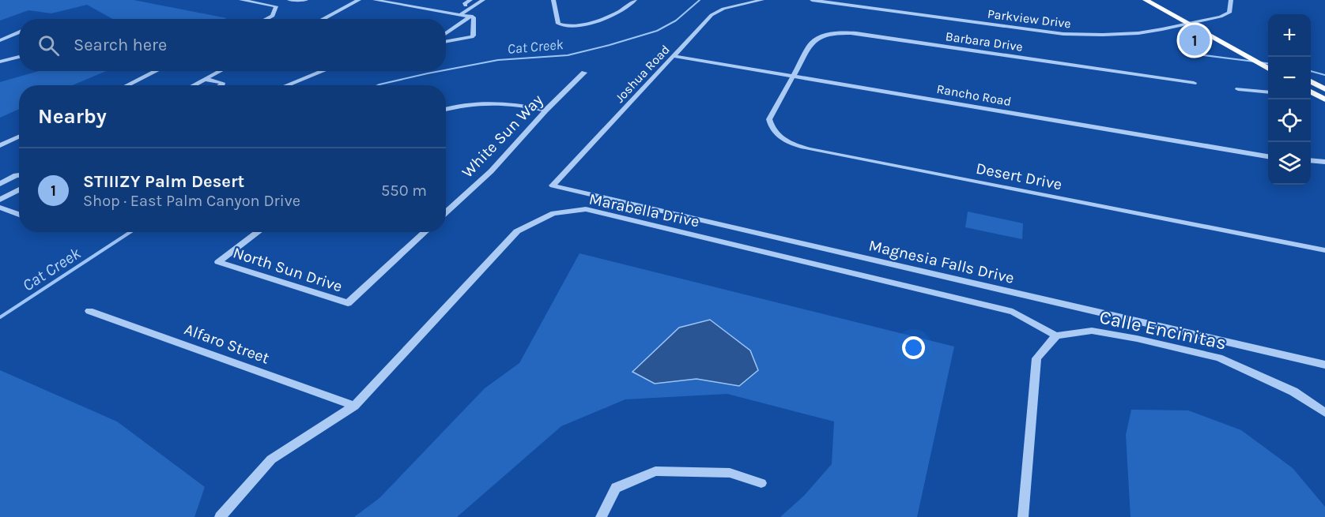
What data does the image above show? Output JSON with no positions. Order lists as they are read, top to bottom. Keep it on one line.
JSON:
{"streets":{"street":["Parkview Drive","Barbara Drive","Joshua Road","Rancho Road","White Sun Way","Desert Drive","Marabella Drive","Magnesia Falls Drive","North Sun Drive","Calle Encinitas","Alfaro Street"]},"crossings":[["Barbara Drive","Rancho Road"],["Barbara Drive","Desert Drive"],["Joshua Road","Rancho Road"],["Joshua Road","Magnesia Falls Drive"],["Rancho Road","Desert Drive"],["Marabella Drive","Calle Encinitas"],["Marabella Drive","Alfaro Street"]],"water":["Cat Creek"],"page":{"map_buttons":["+","−"],"search":"Search here","pins":"1","heading":"Nearby","list":[{"mark":"1","name":"STIIIZY Palm Desert","note":"Shop · East Palm Canyon Drive","value":"550 m"}]}}
